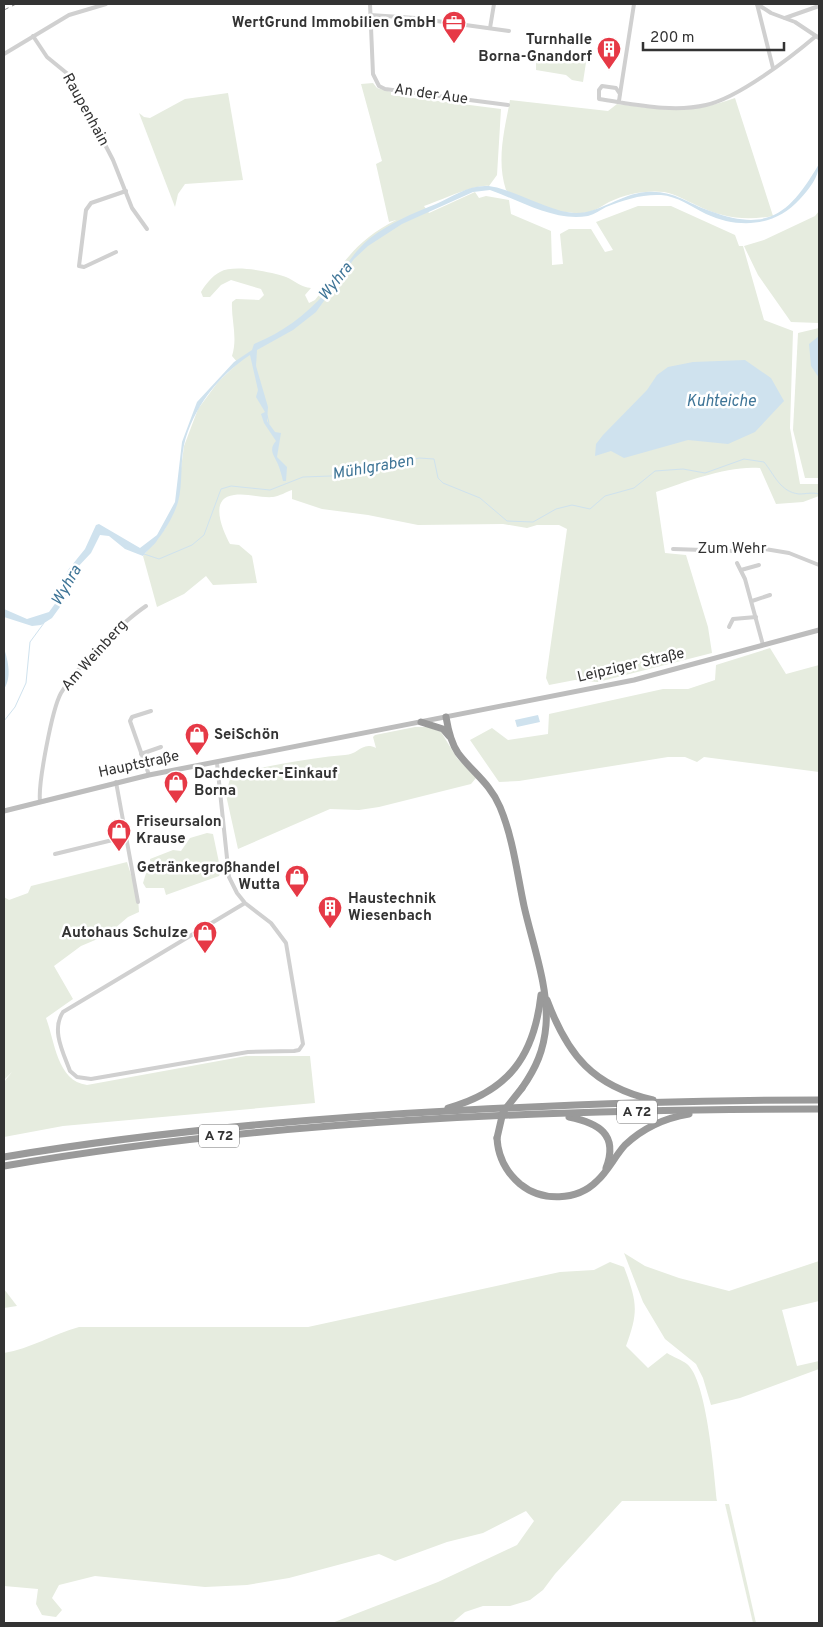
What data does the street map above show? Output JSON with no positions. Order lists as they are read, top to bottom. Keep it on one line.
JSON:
{"streets":{"highway":["A 72"],"main road":["Leipziger Straße","Hauptstraße"],"street":["An der Aue","Raupenhain","Zum Wehr","Am Weinberg"]},"crossings":[["Am Weinberg","Hauptstraße"],["Leipziger Straße","Hauptstraße"]],"water":["Wyhra","Kuhteiche","Mühlgraben"],"places":{"office":["WertGrund Immobilien GmbH"],"building":["Turnhalle Borna-Gnandorf","Haustechnik Wiesenbach"],"shop":["SeiSchön","Dachdecker-Einkauf Borna","Friseursalon Krause","Getränkegroßhandel Wutta","Autohaus Schulze"]},"scale_bar":"200 m"}
